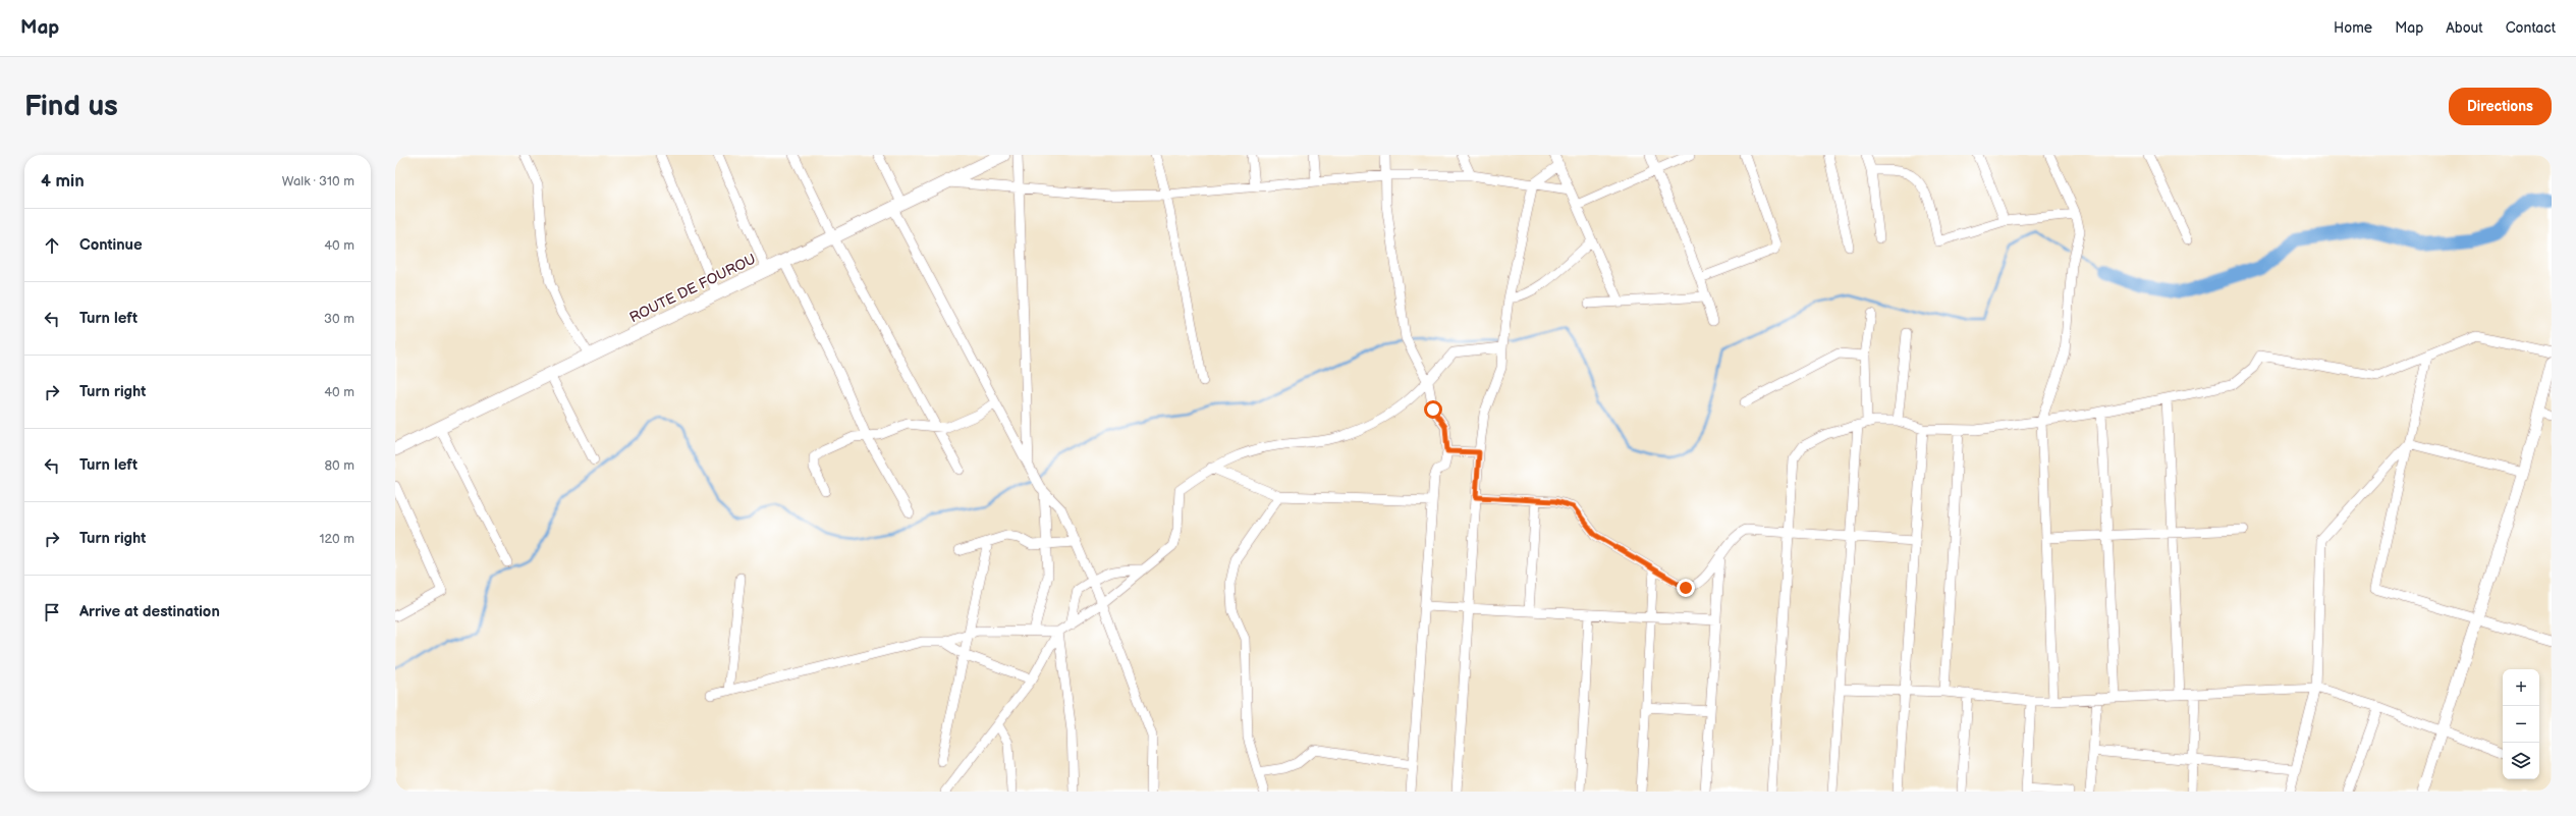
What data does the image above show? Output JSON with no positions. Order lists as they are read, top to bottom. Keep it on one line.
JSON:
{"streets":{"main road":["ROUTE DE FOUROU"]},"page":{"header":"Map","nav":["Home","Map","About","Contact"],"buttons":"Directions","title":"Find us","heading":["4 min","Walk · 310 m"],"list":[["Continue","40 m"],["Turn left","30 m"],["Turn right","40 m"],["Turn left","80 m"],["Turn right","120 m"],"Arrive at destination"],"map_buttons":["+","−"]}}
